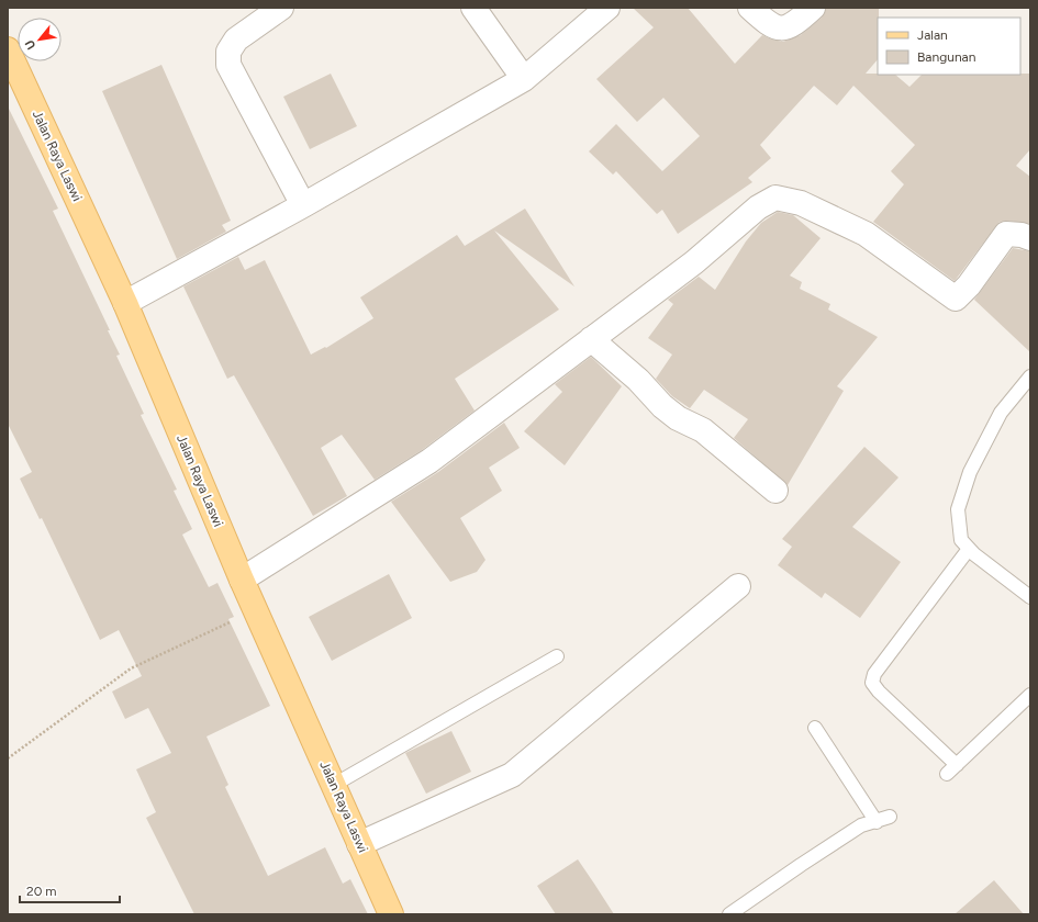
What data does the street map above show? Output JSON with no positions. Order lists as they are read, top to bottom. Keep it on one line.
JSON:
{"streets":{"main road":["Jalan Raya Laswi"]},"legend":["Jalan","Bangunan"],"scale_bar":"20 m","north":"bottom left"}
